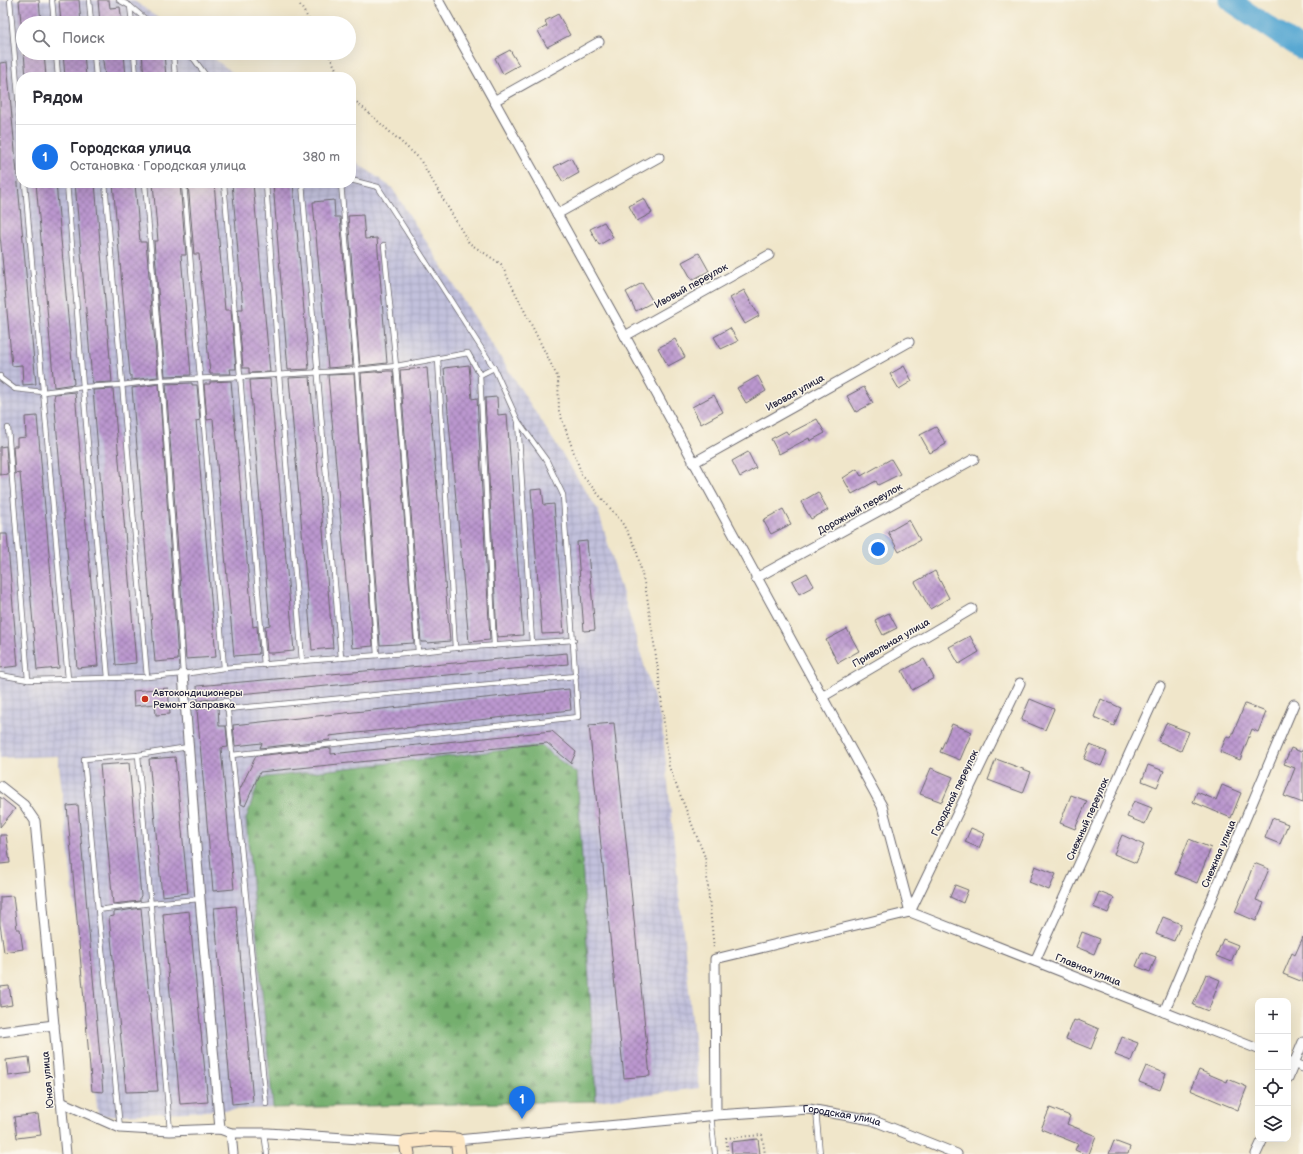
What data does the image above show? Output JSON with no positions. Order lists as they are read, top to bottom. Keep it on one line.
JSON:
{"streets":{"main road":["Городская улица"],"street":["Ивовый переулок","Ивовая улица","Дорожный переулок","Привольная улица","Городской переулок","Снежный переулок","Снежная улица","Главная улица","Юная улица"]},"crossings":[["Городской переулок","Главная улица"],["Снежный переулок","Главная улица"],["Снежная улица","Главная улица"]],"places":["Автокондиционеры Ремонт Заправка"],"page":{"search":"Поиск","heading":"Рядом","list":[{"mark":"1","name":"Городская улица","note":"Остановка · Городская улица","value":"380 m"}],"map_buttons":["+","−"],"pins":"1"}}
